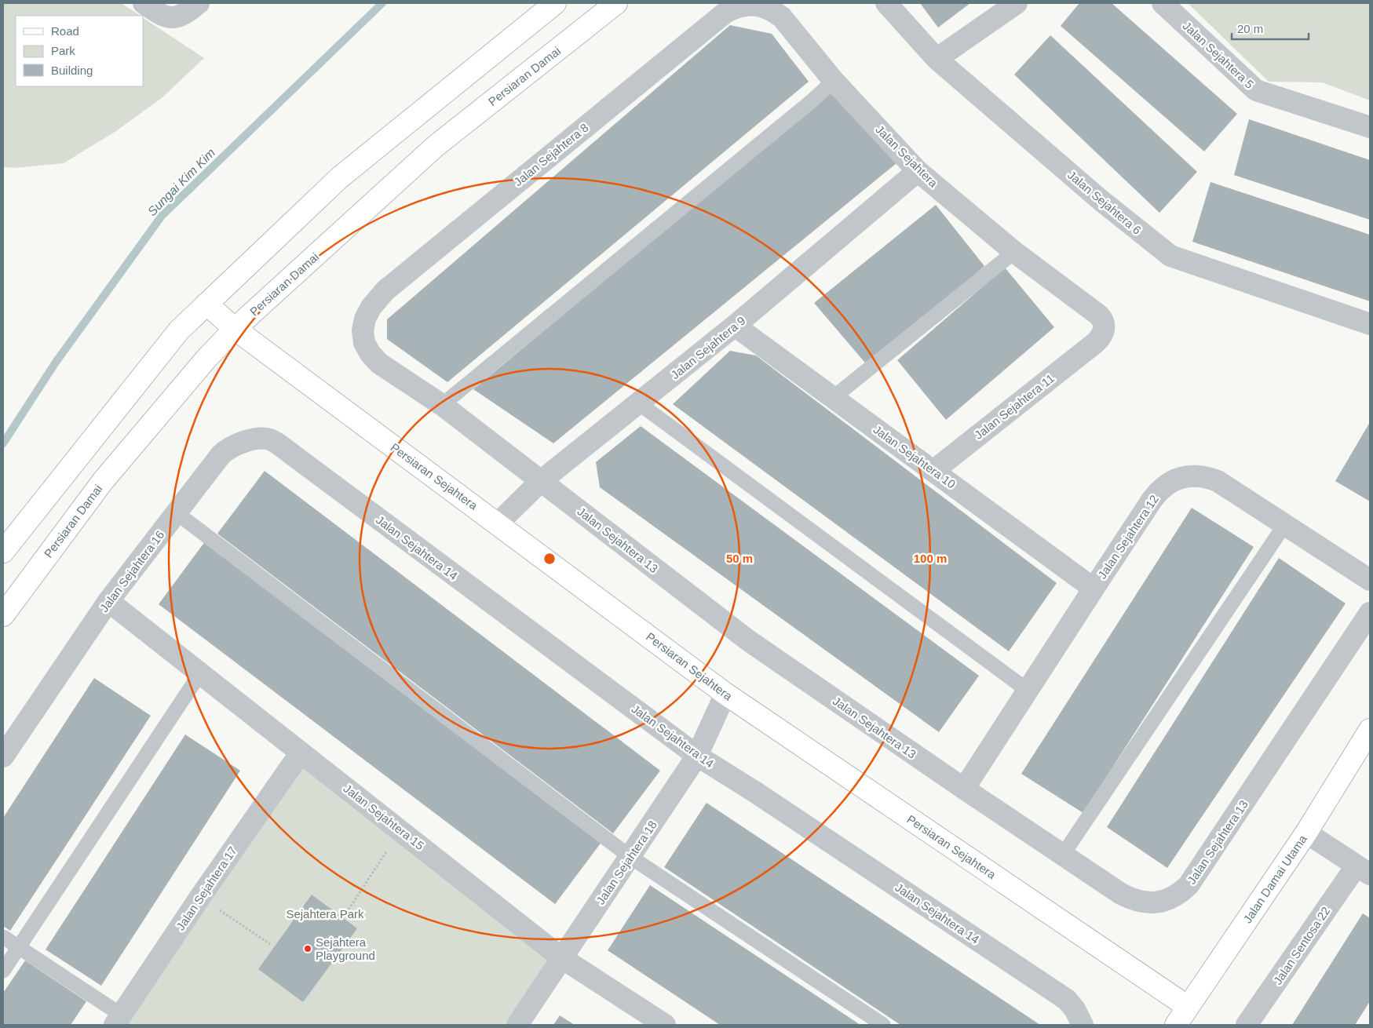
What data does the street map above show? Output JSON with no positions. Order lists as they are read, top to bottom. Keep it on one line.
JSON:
{"streets":{"main road":["Persiaran Damai","Persiaran Sejahtera","Jalan Damai Utama"],"street":["Jalan Sejahtera 5","Jalan Sejahtera 8","Jalan Sejahtera","Jalan Sejahtera 6","Jalan Sejahtera 9","Jalan Sejahtera 11","Jalan Sejahtera 10","Jalan Sejahtera 12","Jalan Sejahtera 13","Jalan Sejahtera 14","Jalan Sejahtera 16","Jalan Sejahtera 15","Jalan Sejahtera 18","Jalan Sejahtera 17","Jalan Sentosa 22"]},"crossings":[["Persiaran Damai","Persiaran Sejahtera"],["Jalan Sejahtera 8","Jalan Sejahtera"],["Jalan Sejahtera 8","Jalan Sejahtera 13"],["Jalan Sejahtera","Jalan Sejahtera 9"],["Jalan Sejahtera","Jalan Sejahtera 11"],["Jalan Sejahtera 9","Jalan Sejahtera 10"],["Jalan Sejahtera 9","Persiaran Sejahtera"],["Jalan Sejahtera 9","Jalan Sejahtera 13"],["Jalan Sejahtera 11","Jalan Sejahtera 10"],["Jalan Sejahtera 10","Jalan Sejahtera 12"],["Persiaran Sejahtera","Jalan Sejahtera 18"],["Persiaran Sejahtera","Jalan Damai Utama"],["Jalan Sejahtera 12","Jalan Sejahtera 13"],["Jalan Sejahtera 14","Jalan Sejahtera 16"],["Jalan Sejahtera 14","Jalan Sejahtera 18"],["Jalan Sejahtera 16","Jalan Sejahtera 15"],["Jalan Sejahtera 15","Jalan Sejahtera 18"],["Jalan Sejahtera 15","Jalan Sejahtera 17"]],"water":["Sungai Kim Kim"],"parks":["Sejahtera Park"],"places":["Sejahtera Playground"],"legend":["Road","Park","Building"],"scale_bar":"20 m","rings":["50 m","100 m"]}
